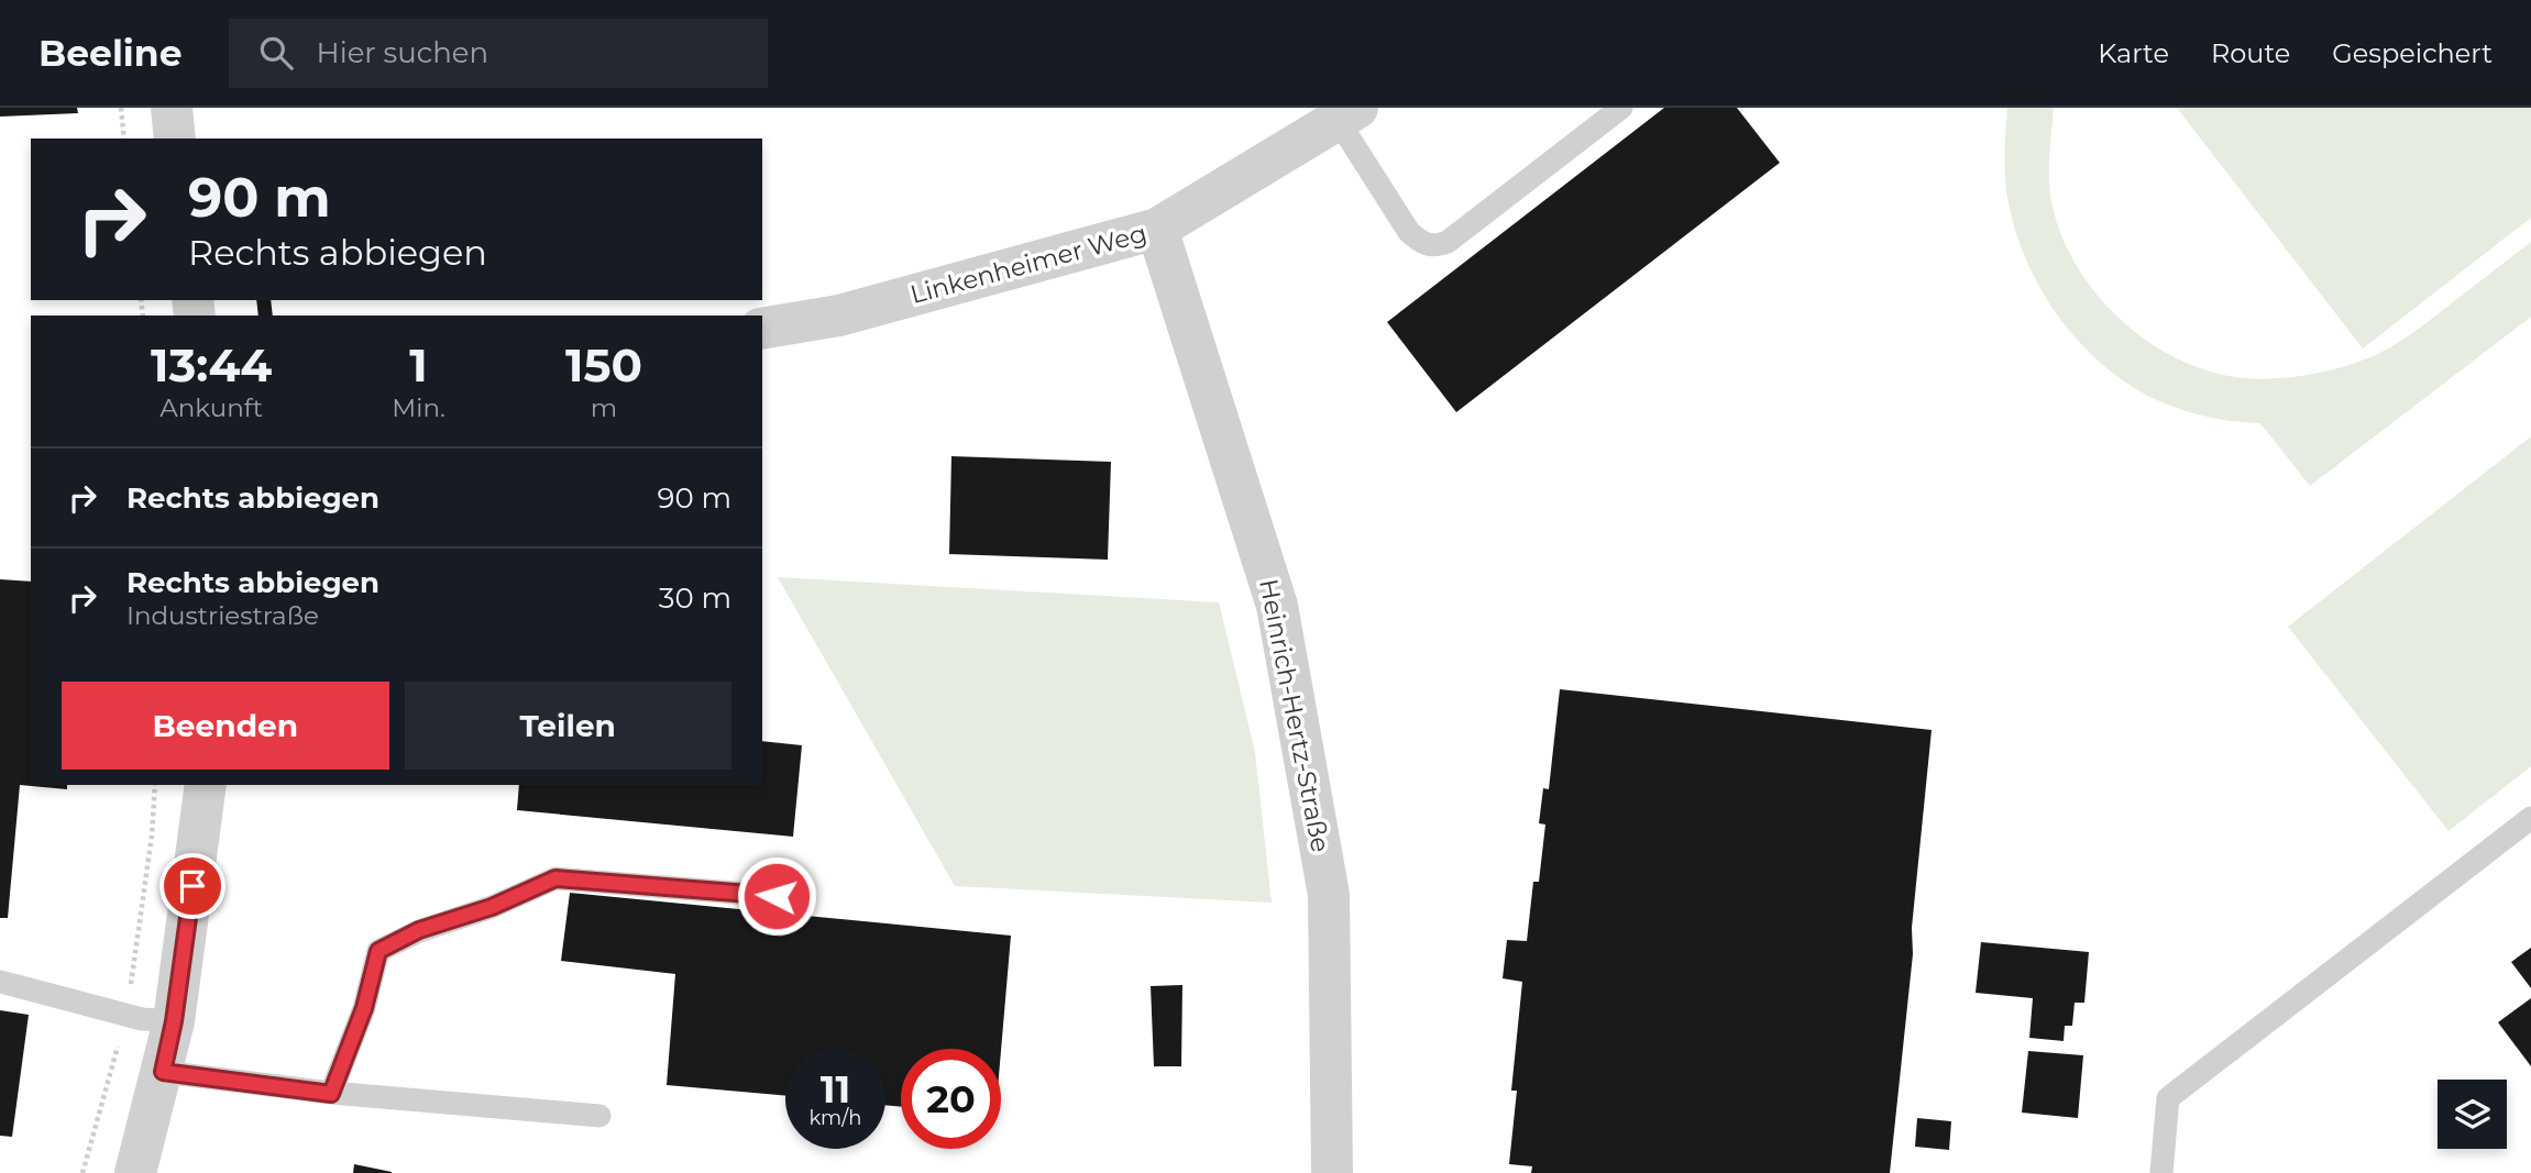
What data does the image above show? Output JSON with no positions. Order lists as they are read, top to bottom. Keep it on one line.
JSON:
{"streets":{"street":["Linkenheimer Weg","Heinrich-Hertz-Straße"]},"crossings":[["Linkenheimer Weg","Heinrich-Hertz-Straße"]],"page":{"header":"Beeline","search":"Hier suchen","nav":["Karte","Route","Gespeichert"],"turn":["90 m","Rechts abbiegen"],"eta":["13:44","Ankunft","1","Min.","150","m"],"list":[{"name":"Rechts abbiegen","value":"90 m"},{"name":"Rechts abbiegen","note":"Industriestraße","value":"30 m"}],"buttons":["Beenden","Teilen"],"speed":"11 km/h","limit":"20"}}
